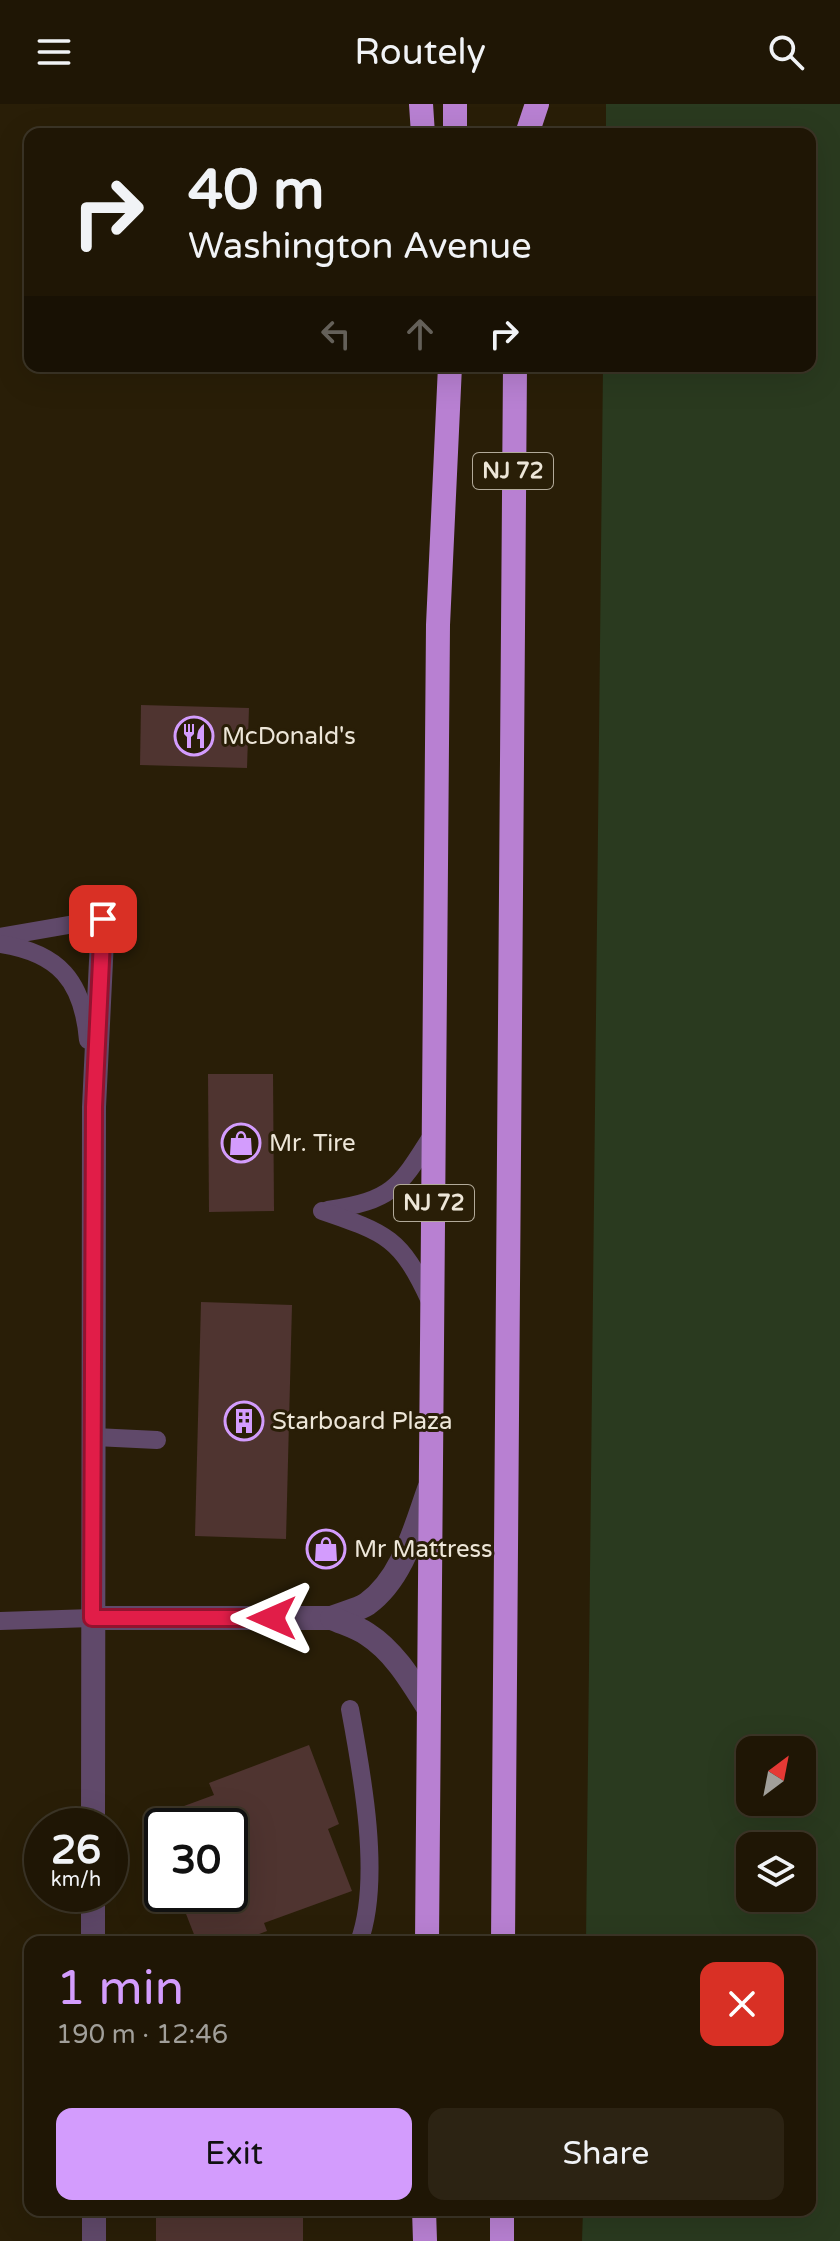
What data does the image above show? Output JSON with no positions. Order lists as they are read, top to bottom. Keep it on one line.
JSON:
{"streets":{"highway":["NJ 72"]},"places":{"restaurant":["McDonald's"],"shop":["Mr. Tire","Mr Mattress"],"building":["Starboard Plaza"]},"north":"top right","page":{"header":"Routely","turn":["40 m","Washington Avenue"],"speed":"26 km/h","limit":"30","heading":["1 min","190 m · 12:46"],"buttons":["Exit","Share"]}}
